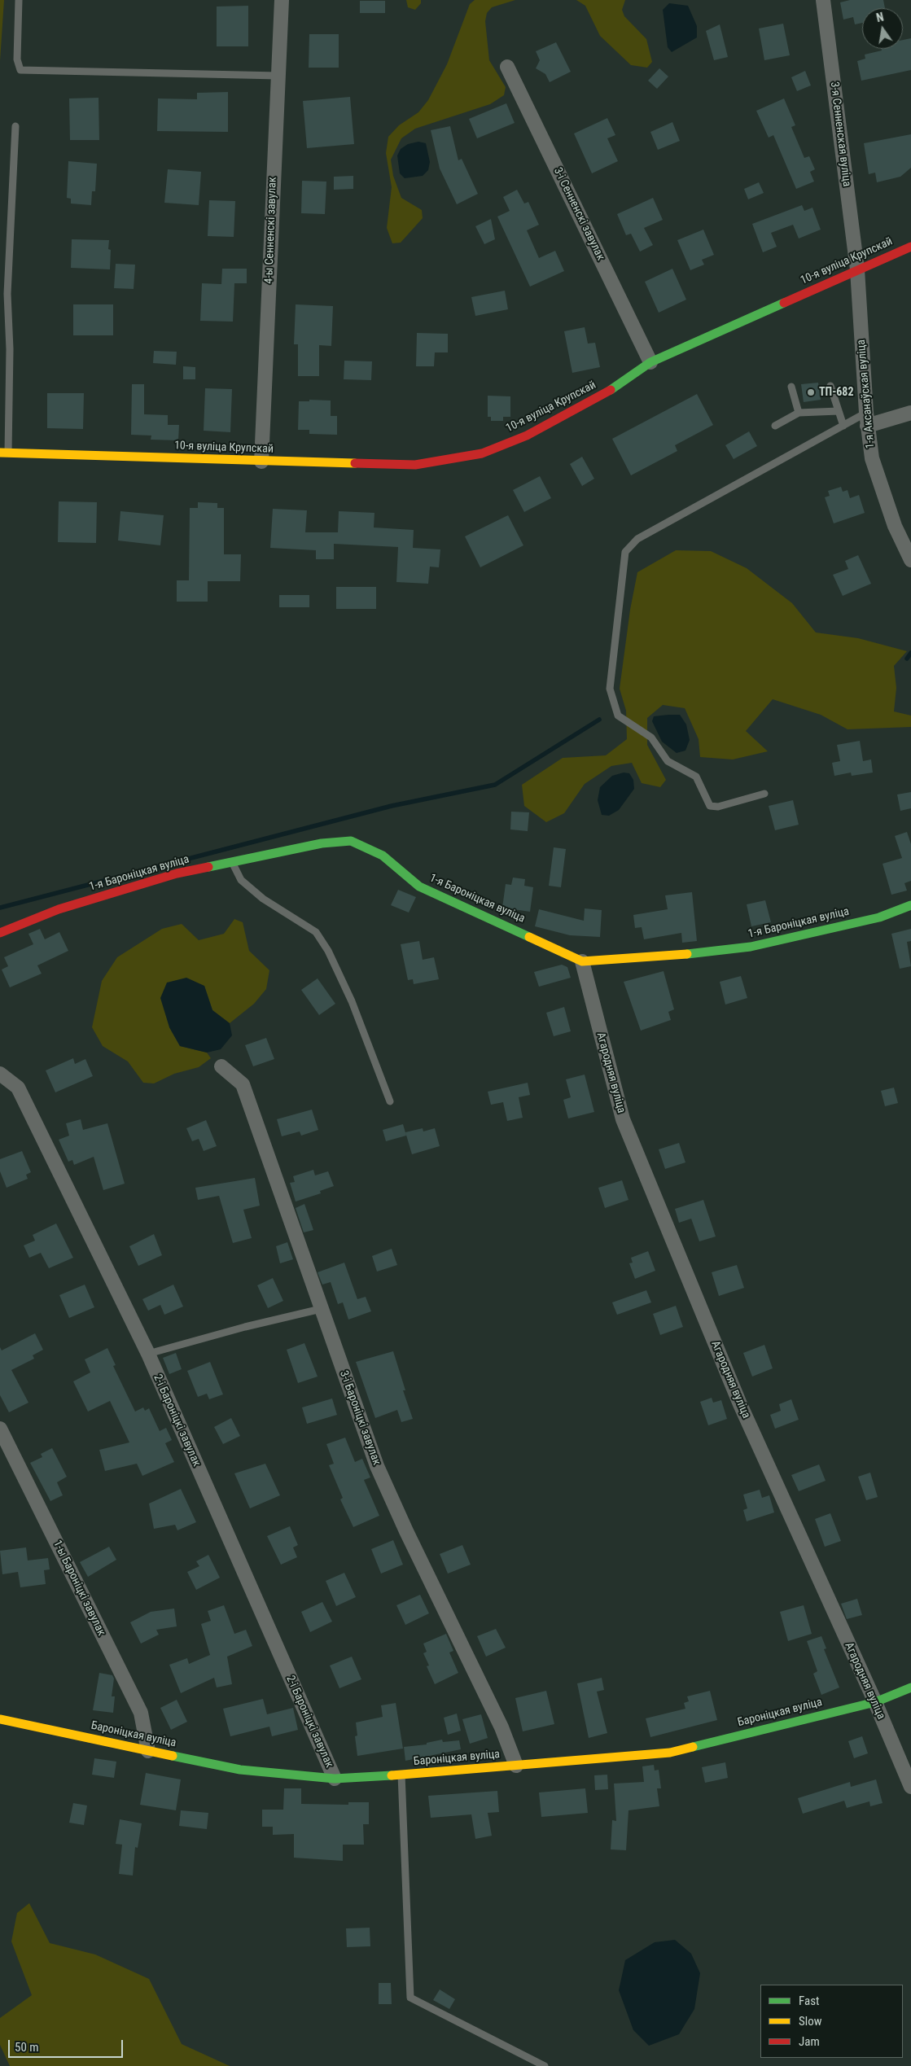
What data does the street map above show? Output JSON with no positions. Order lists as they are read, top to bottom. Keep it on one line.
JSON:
{"streets":{"street":["3-я Сенненская вуліца","3-і Сенненскі завулак","4-ы Сенненскі завулак","10-я вуліца Крупскай","1-я Аксанаўская вуліца","1-я Бароніцкая вуліца","Агародняя вуліца","3-і Бароніцкі завулак","2-і Бароніцкі завулак","1-ы Бароніцкі завулак","Бароніцкая вуліца"]},"crossings":[["3-я Сенненская вуліца","10-я вуліца Крупскай"],["3-я Сенненская вуліца","1-я Аксанаўская вуліца"],["3-і Сенненскі завулак","10-я вуліца Крупскай"],["4-ы Сенненскі завулак","10-я вуліца Крупскай"],["10-я вуліца Крупскай","1-я Аксанаўская вуліца"],["1-я Бароніцкая вуліца","Агародняя вуліца"],["Агародняя вуліца","Бароніцкая вуліца"],["3-і Бароніцкі завулак","Бароніцкая вуліца"],["2-і Бароніцкі завулак","Бароніцкая вуліца"],["1-ы Бароніцкі завулак","Бароніцкая вуліца"]],"places":["ТП-682"],"legend":["Fast","Slow","Jam"],"scale_bar":"50 m","north":"top"}
